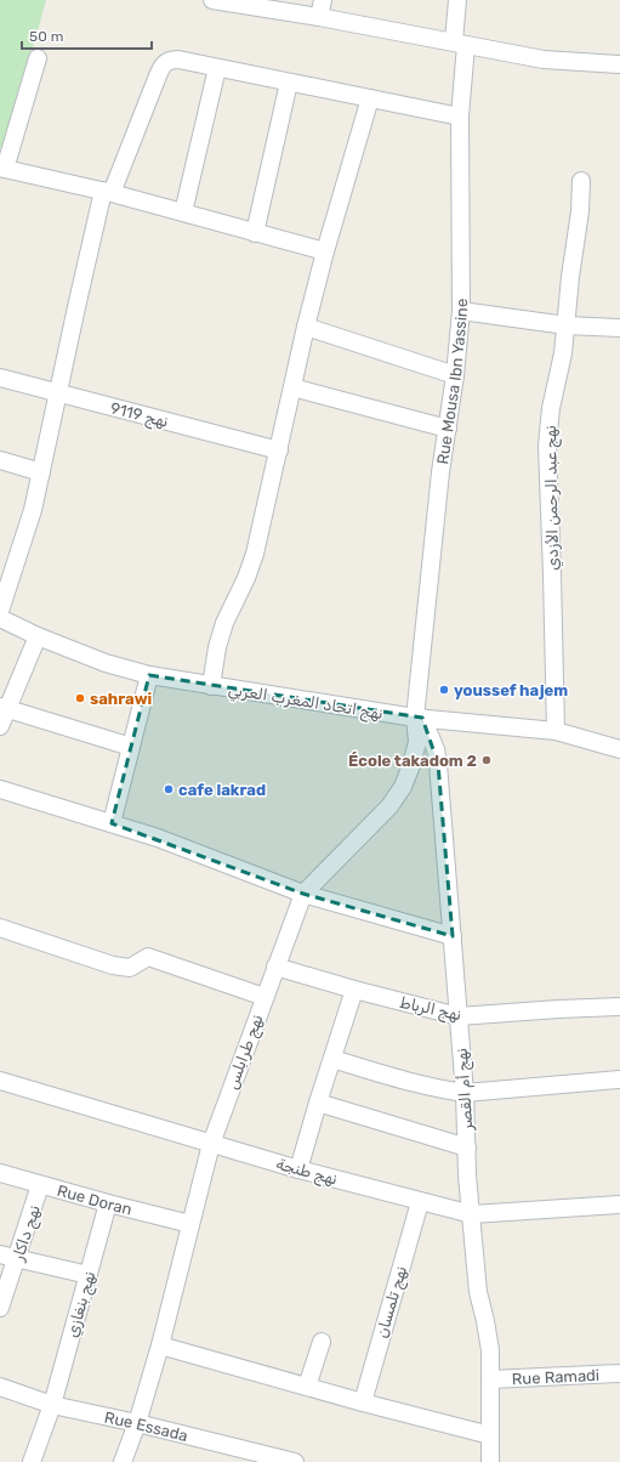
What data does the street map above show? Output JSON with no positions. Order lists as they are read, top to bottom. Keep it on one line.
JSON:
{"streets":{"street":["Rue Mousa Ibn Yassine","نهج 9119","نهج عبد الرحمن الأزدي","نهج اتحاد المغرب العربي","نهج الرباط","نهج طرابلس","نهج أم القصر","نهج طنجة","Rue Doran","نهج داكار","نهج تلمسان","نهج بنغازي","Rue Ramadi","Rue Essada"]},"crossings":[["Rue Mousa Ibn Yassine","نهج اتحاد المغرب العربي"],["Rue Mousa Ibn Yassine","نهج طرابلس"],["Rue Mousa Ibn Yassine","نهج أم القصر"],["نهج عبد الرحمن الأزدي","نهج اتحاد المغرب العربي"],["نهج اتحاد المغرب العربي","نهج طرابلس"],["نهج اتحاد المغرب العربي","نهج أم القصر"],["نهج الرباط","نهج طرابلس"],["نهج الرباط","نهج أم القصر"],["نهج طرابلس","نهج أم القصر"],["نهج طرابلس","نهج طنجة"],["نهج طرابلس","Rue Doran"],["نهج طرابلس","Rue Essada"],["نهج أم القصر","نهج طنجة"],["نهج أم القصر","Rue Ramadi"],["نهج طنجة","نهج تلمسان"],["Rue Doran","نهج داكار"],["Rue Doran","نهج بنغازي"],["نهج بنغازي","Rue Essada"]],"places":["youssef hajem","sahrawi","École takadom 2","cafe lakrad"],"scale_bar":"50 m"}
